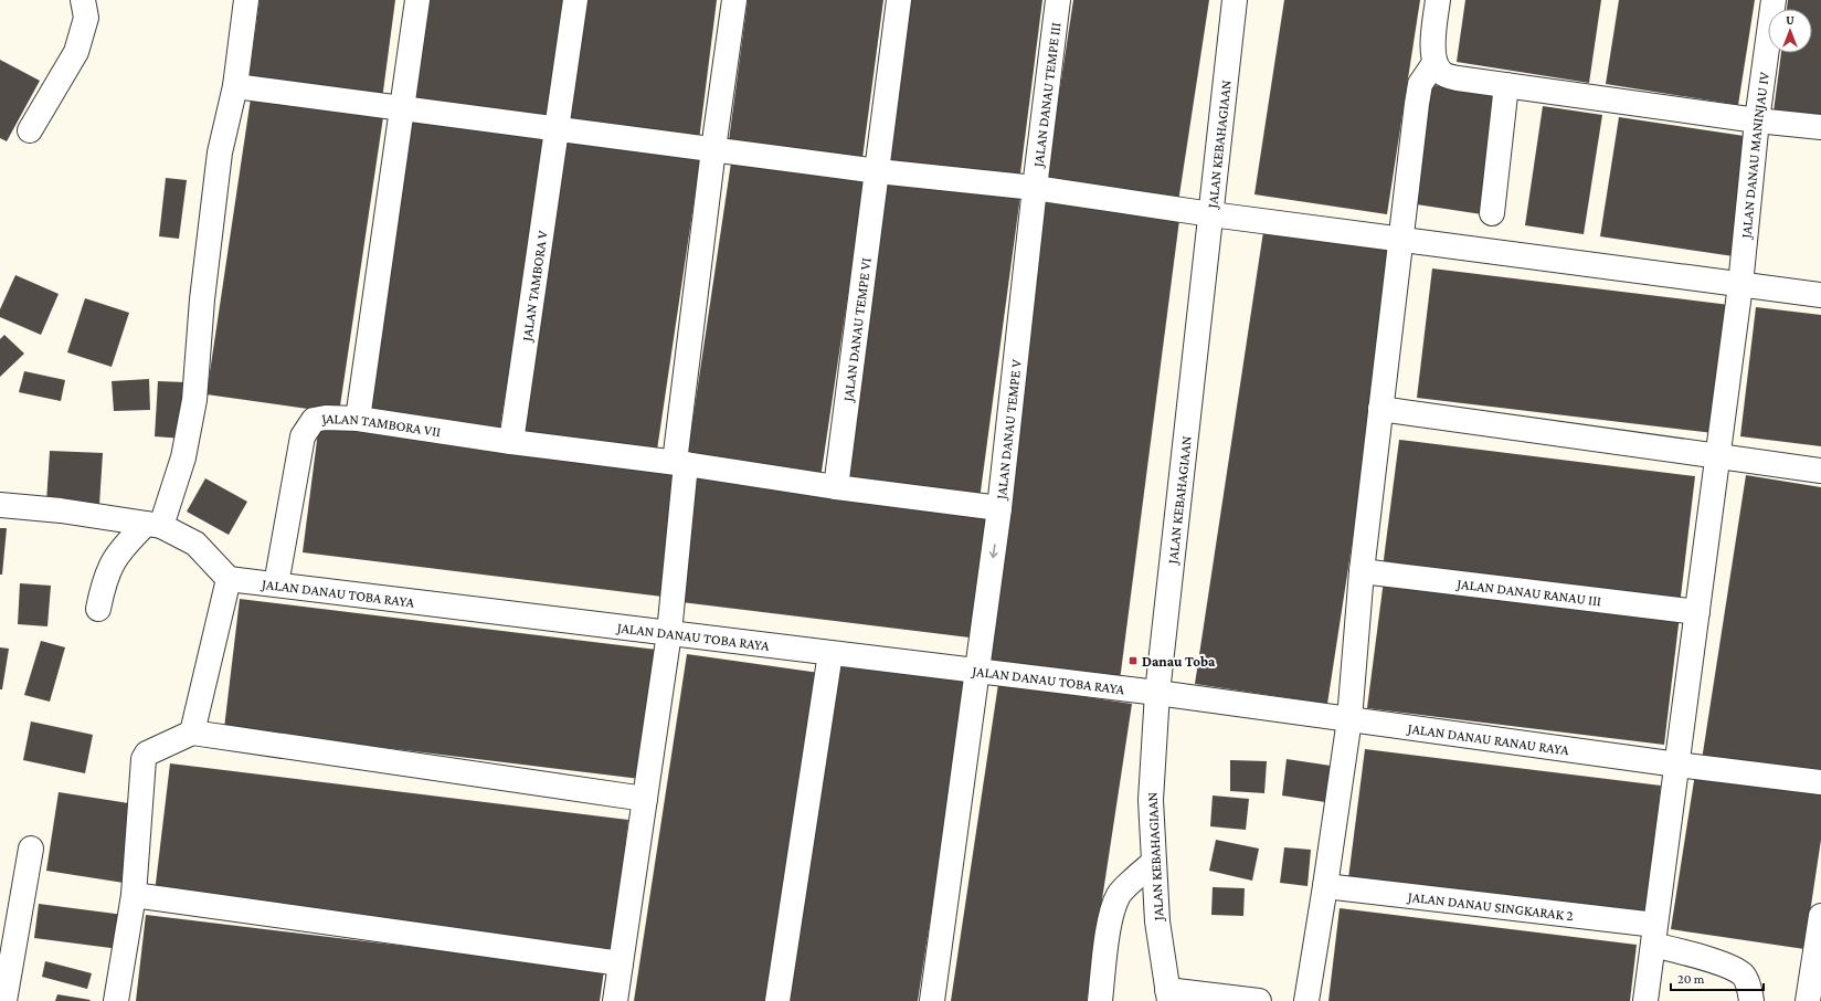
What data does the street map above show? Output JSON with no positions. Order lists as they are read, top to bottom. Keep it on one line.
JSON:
{"streets":{"street":["JALAN DANAU TEMPE III","JALAN KEBAHAGIAAN","JALAN DANAU MANINJAU IV","JALAN TAMBORA V","JALAN DANAU TEMPE VI","JALAN TAMBORA VII","JALAN DANAU TEMPE V","JALAN DANAU RANAU III","JALAN DANAU TOBA RAYA","JALAN DANAU RANAU RAYA","JALAN DANAU SINGKARAK 2"]},"crossings":[["JALAN DANAU TEMPE III","JALAN DANAU TEMPE V"],["JALAN KEBAHAGIAAN","JALAN DANAU TOBA RAYA"],["JALAN KEBAHAGIAAN","JALAN DANAU RANAU RAYA"],["JALAN DANAU MANINJAU IV","JALAN DANAU RANAU III"],["JALAN DANAU MANINJAU IV","JALAN DANAU RANAU RAYA"],["JALAN DANAU MANINJAU IV","JALAN DANAU SINGKARAK 2"],["JALAN TAMBORA V","JALAN TAMBORA VII"],["JALAN DANAU TEMPE VI","JALAN TAMBORA VII"],["JALAN TAMBORA VII","JALAN DANAU TEMPE V"],["JALAN TAMBORA VII","JALAN DANAU TOBA RAYA"],["JALAN DANAU TEMPE V","JALAN DANAU TOBA RAYA"],["JALAN DANAU TOBA RAYA","JALAN DANAU RANAU RAYA"]],"places":{"transit":["Danau Toba"]},"scale_bar":"20 m","north":"top"}
